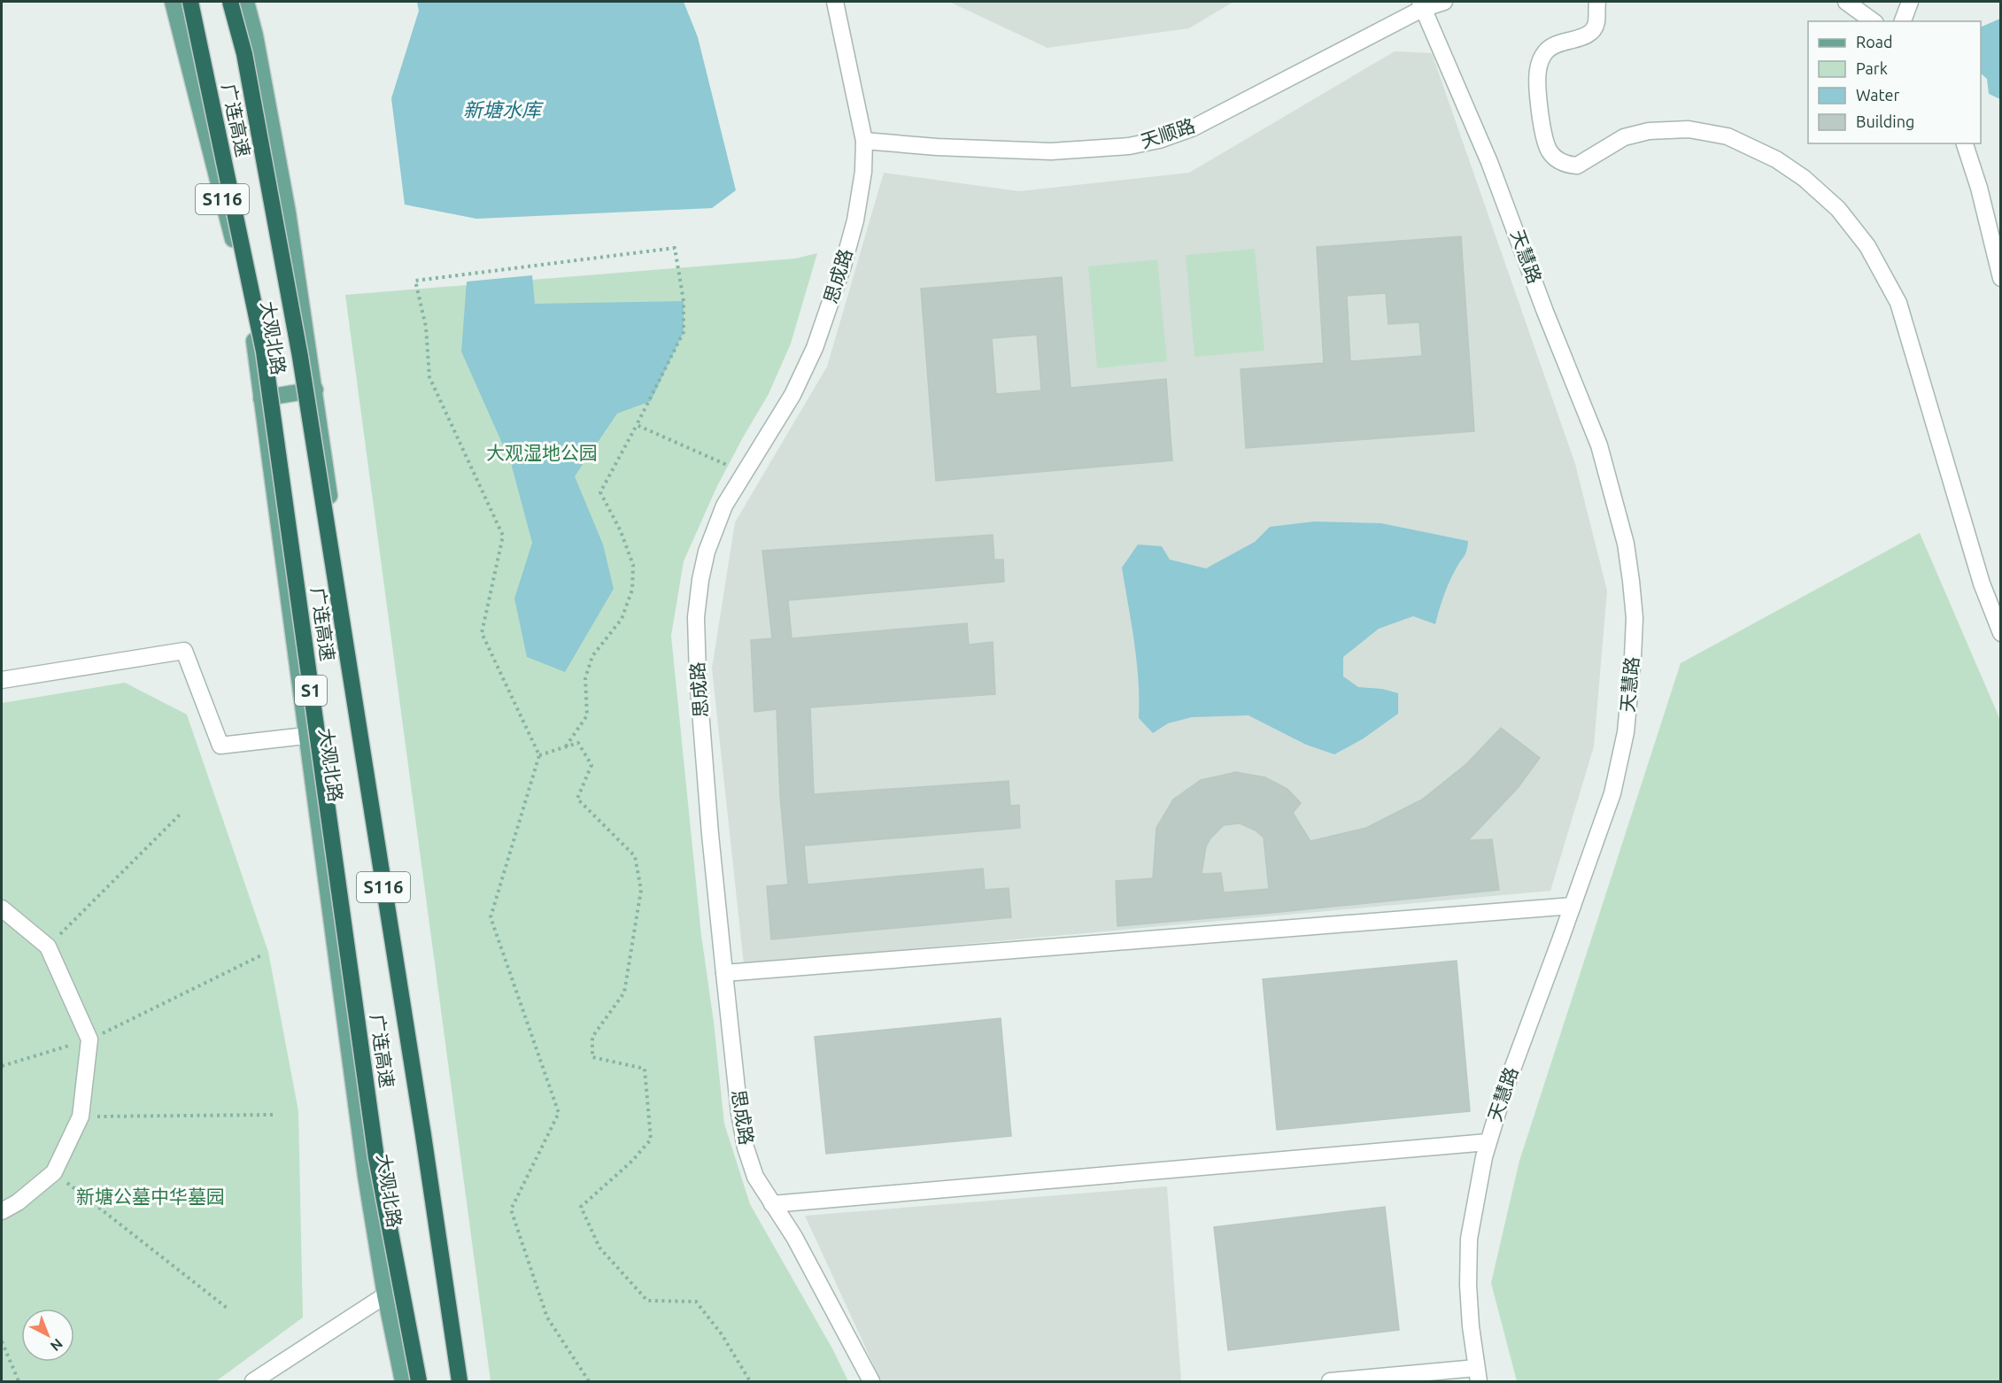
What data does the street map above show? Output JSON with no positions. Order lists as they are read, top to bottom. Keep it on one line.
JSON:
{"streets":{"highway":["广连高速","S1"],"main road":["S116","大观北路"],"street":["天顺路","天慧路","思成路"]},"crossings":[["天顺路","天慧路"],["天顺路","思成路"]],"water":["新塘水库"],"parks":["大观湿地公园","新塘公墓中华墓园"],"legend":["Road","Park","Water","Building"],"north":"bottom right"}
